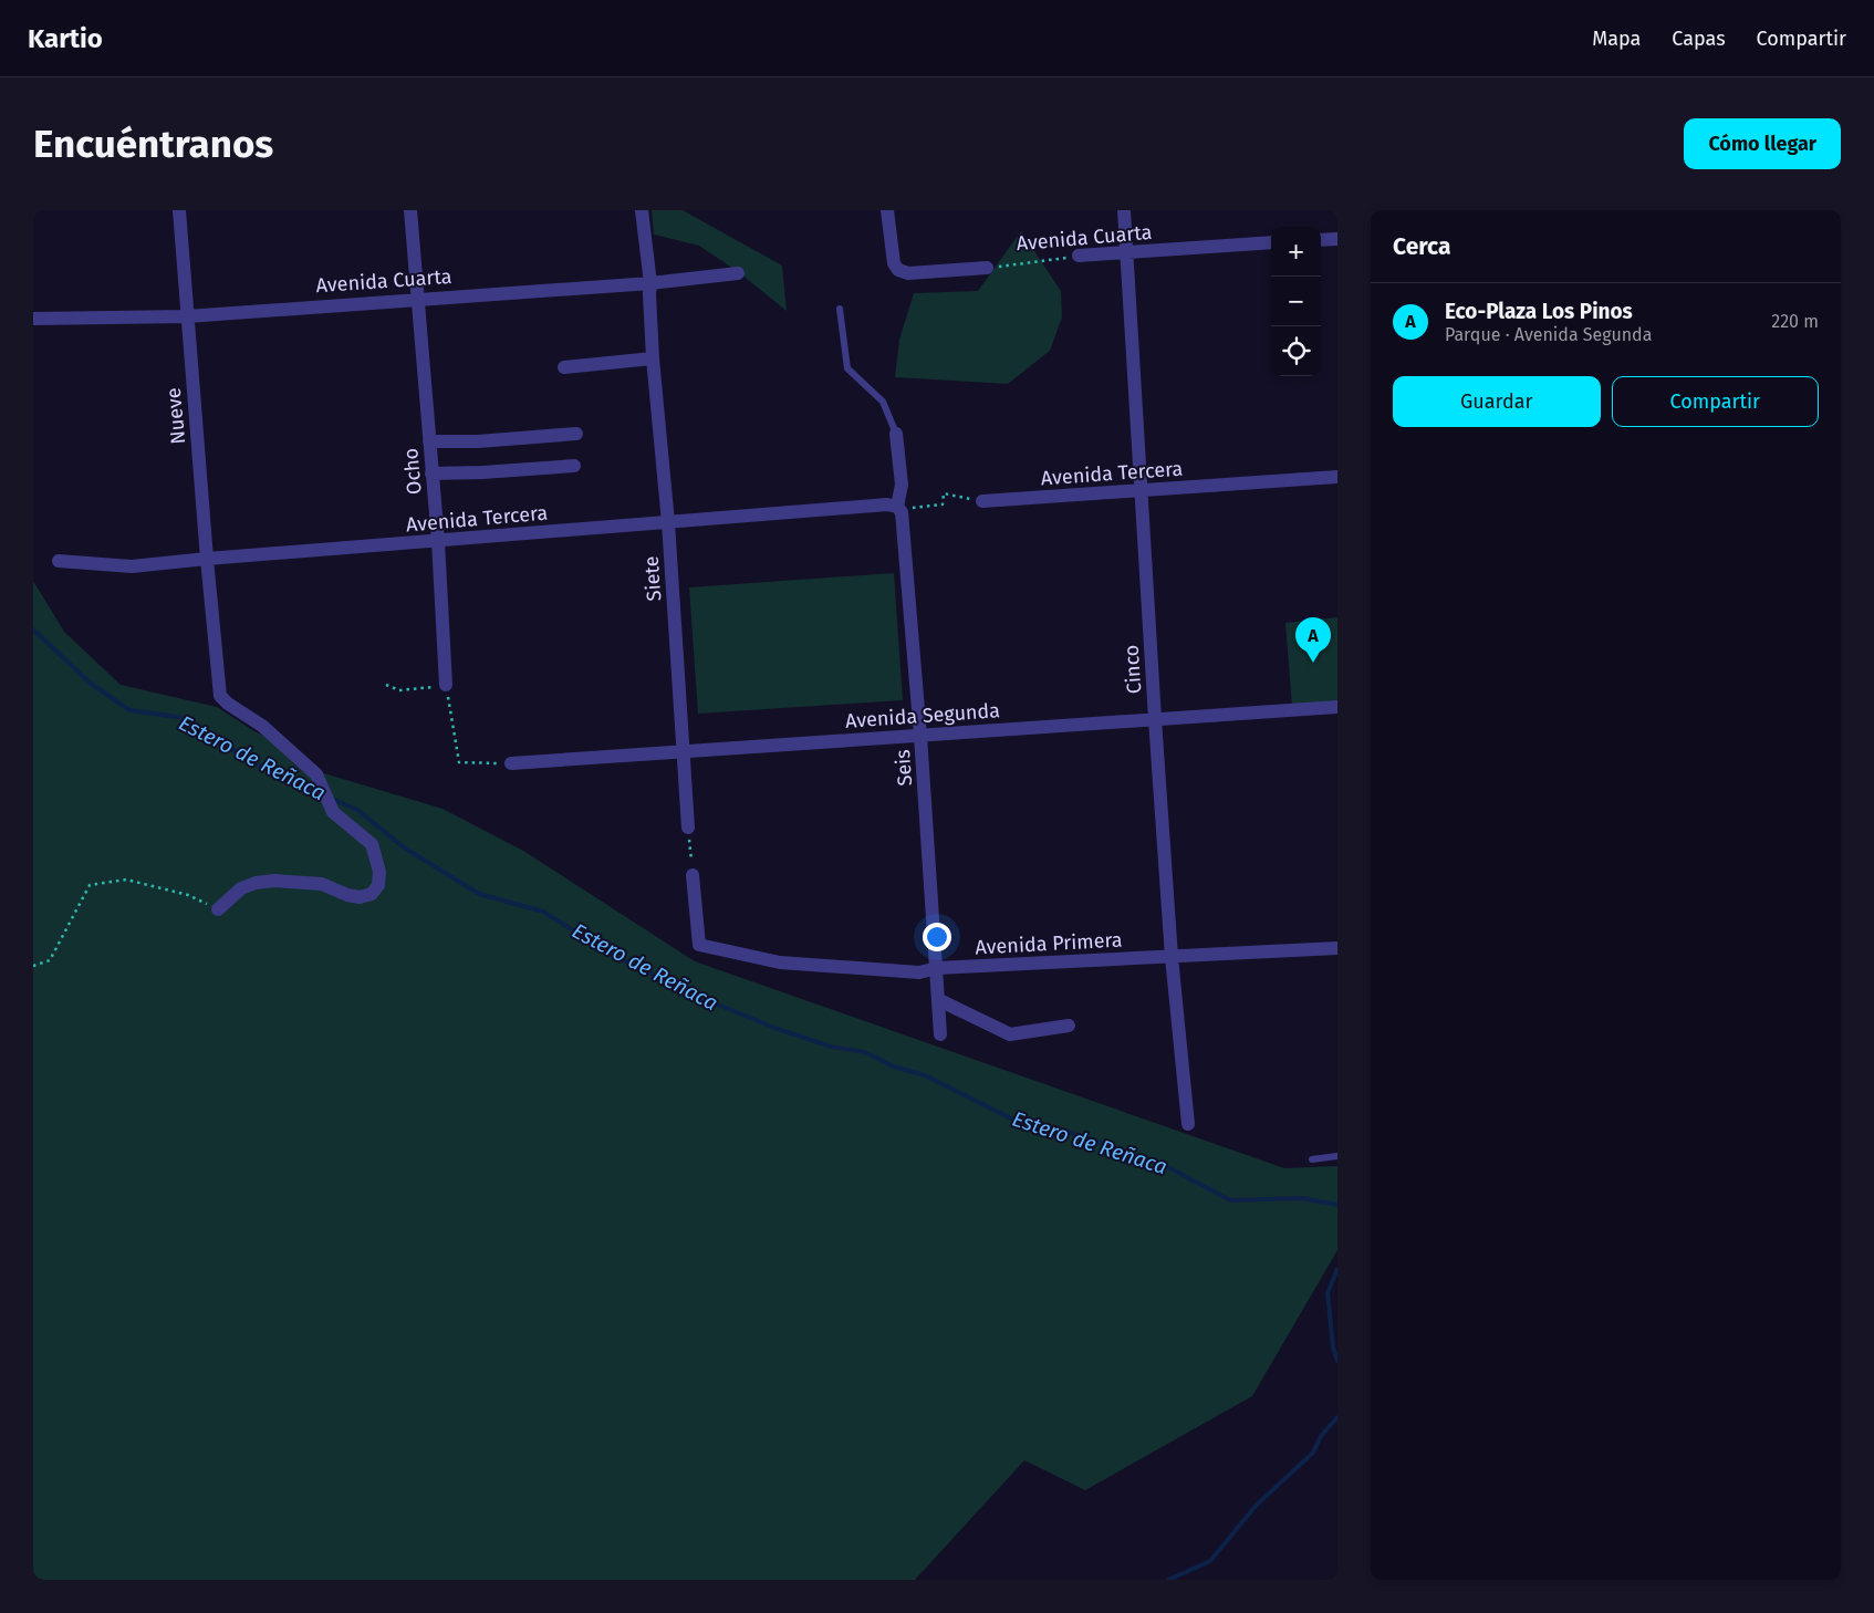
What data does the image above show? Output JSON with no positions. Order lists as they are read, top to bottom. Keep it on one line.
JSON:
{"streets":{"street":["Avenida Cuarta","Nueve","Ocho","Avenida Tercera","Siete","Cinco","Avenida Segunda","Seis","Avenida Primera"]},"crossings":[["Avenida Cuarta","Nueve"],["Avenida Cuarta","Ocho"],["Avenida Cuarta","Siete"],["Avenida Cuarta","Cinco"],["Nueve","Avenida Tercera"],["Ocho","Avenida Tercera"],["Avenida Tercera","Siete"],["Avenida Tercera","Cinco"],["Avenida Tercera","Seis"],["Siete","Avenida Segunda"],["Cinco","Avenida Segunda"],["Cinco","Avenida Primera"],["Avenida Segunda","Seis"],["Seis","Avenida Primera"]],"water":["Estero de Reñaca"],"page":{"header":"Kartio","nav":["Mapa","Capas","Compartir"],"buttons":["Cómo llegar",["Guardar","Compartir"]],"title":"Encuéntranos","heading":"Cerca","map_buttons":["+","−"],"list":[{"mark":"A","name":"Eco-Plaza Los Pinos","note":"Parque · Avenida Segunda","value":"220 m"}],"pins":"A"}}
